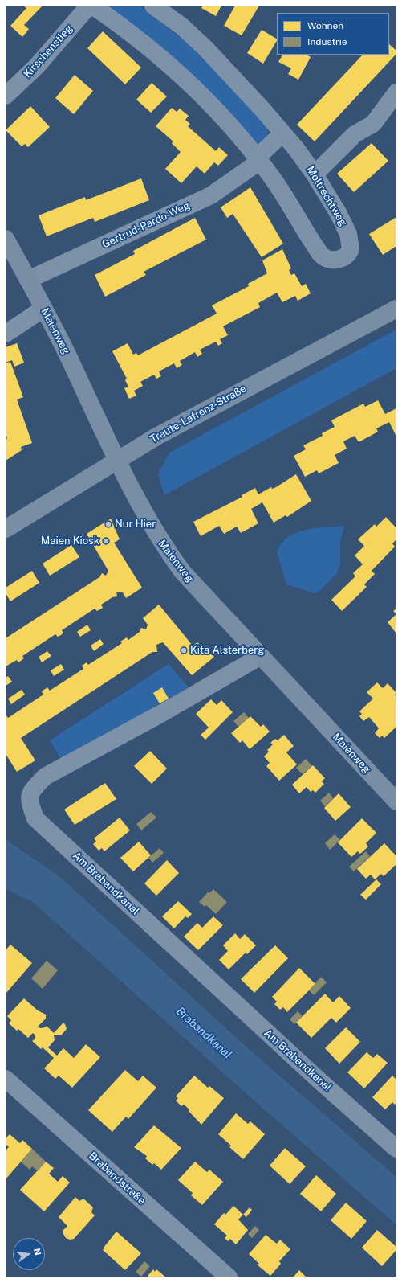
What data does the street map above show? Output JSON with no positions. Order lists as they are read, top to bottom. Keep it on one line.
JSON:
{"streets":{"street":["Kirschenstieg","Moltrechtweg","Gertrud-Pardo-Weg","Maienweg","Traute-Lafrenz-Straße","Am Brabandkanal","Brabandstraße"]},"crossings":[["Moltrechtweg","Gertrud-Pardo-Weg"],["Gertrud-Pardo-Weg","Maienweg"],["Maienweg","Traute-Lafrenz-Straße"],["Maienweg","Am Brabandkanal"]],"water":["Brabandkanal"],"places":["Nur Hier","Maien Kiosk","Kita Alsterberg"],"legend":["Wohnen","Industrie"],"north":"right"}
